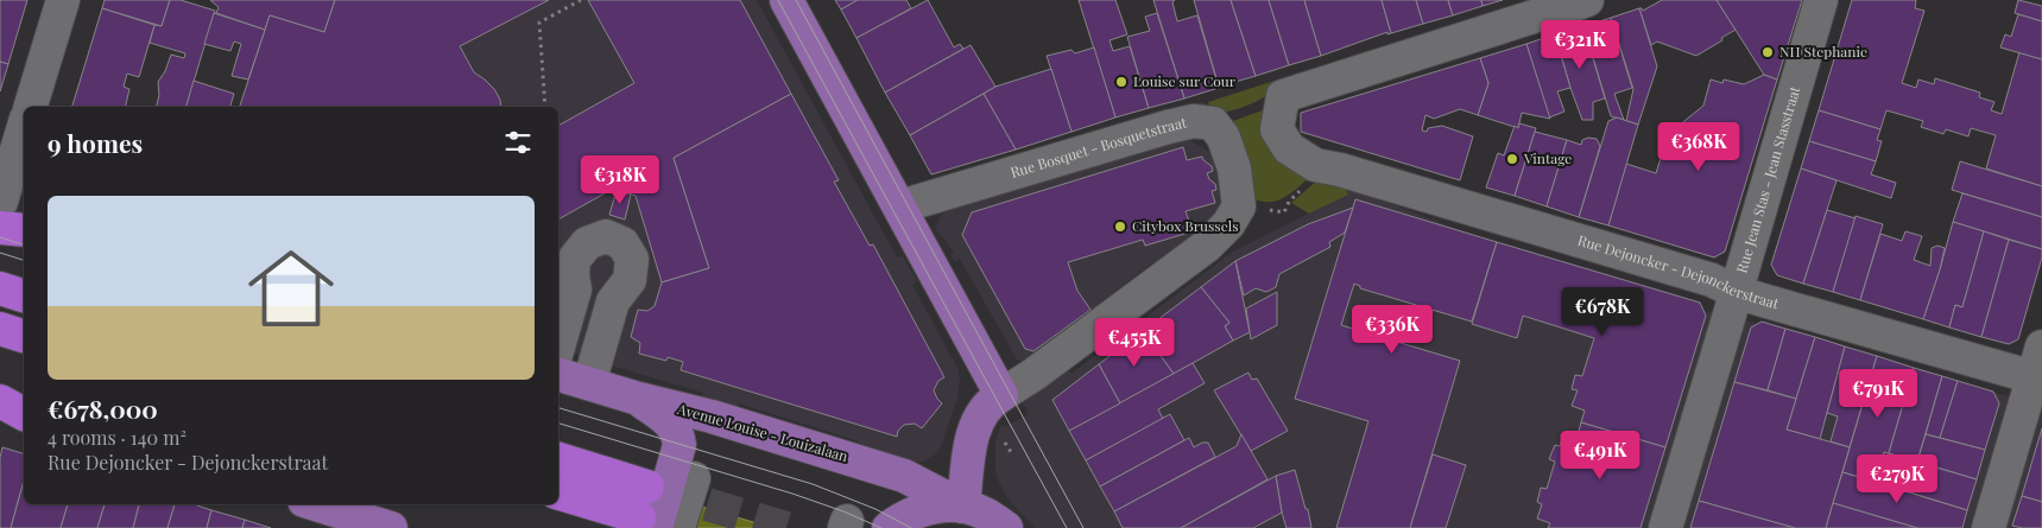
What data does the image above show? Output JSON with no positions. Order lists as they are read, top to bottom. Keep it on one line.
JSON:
{"streets":{"main road":["Avenue Louise - Louizalaan"],"street":["Rue Bosquet - Bosquetstraat","Rue Jean Stas - Jean Stasstraat","Rue Dejoncker - Dejonckerstraat"]},"crossings":[["Rue Jean Stas - Jean Stasstraat","Rue Dejoncker - Dejonckerstraat"]],"places":["NH Stephanie","Louise sur Cour","Vintage","Citybox Brussels"],"page":{"price":["€321K","€368K","€318K","€678K","€336K","€455K","€791K","€491K","€279K"],"heading":"9 homes","list":[{"name":"€678,000","note":"4 rooms · 140 m² · Rue Dejoncker - Dejonckerstraat"}]}}
